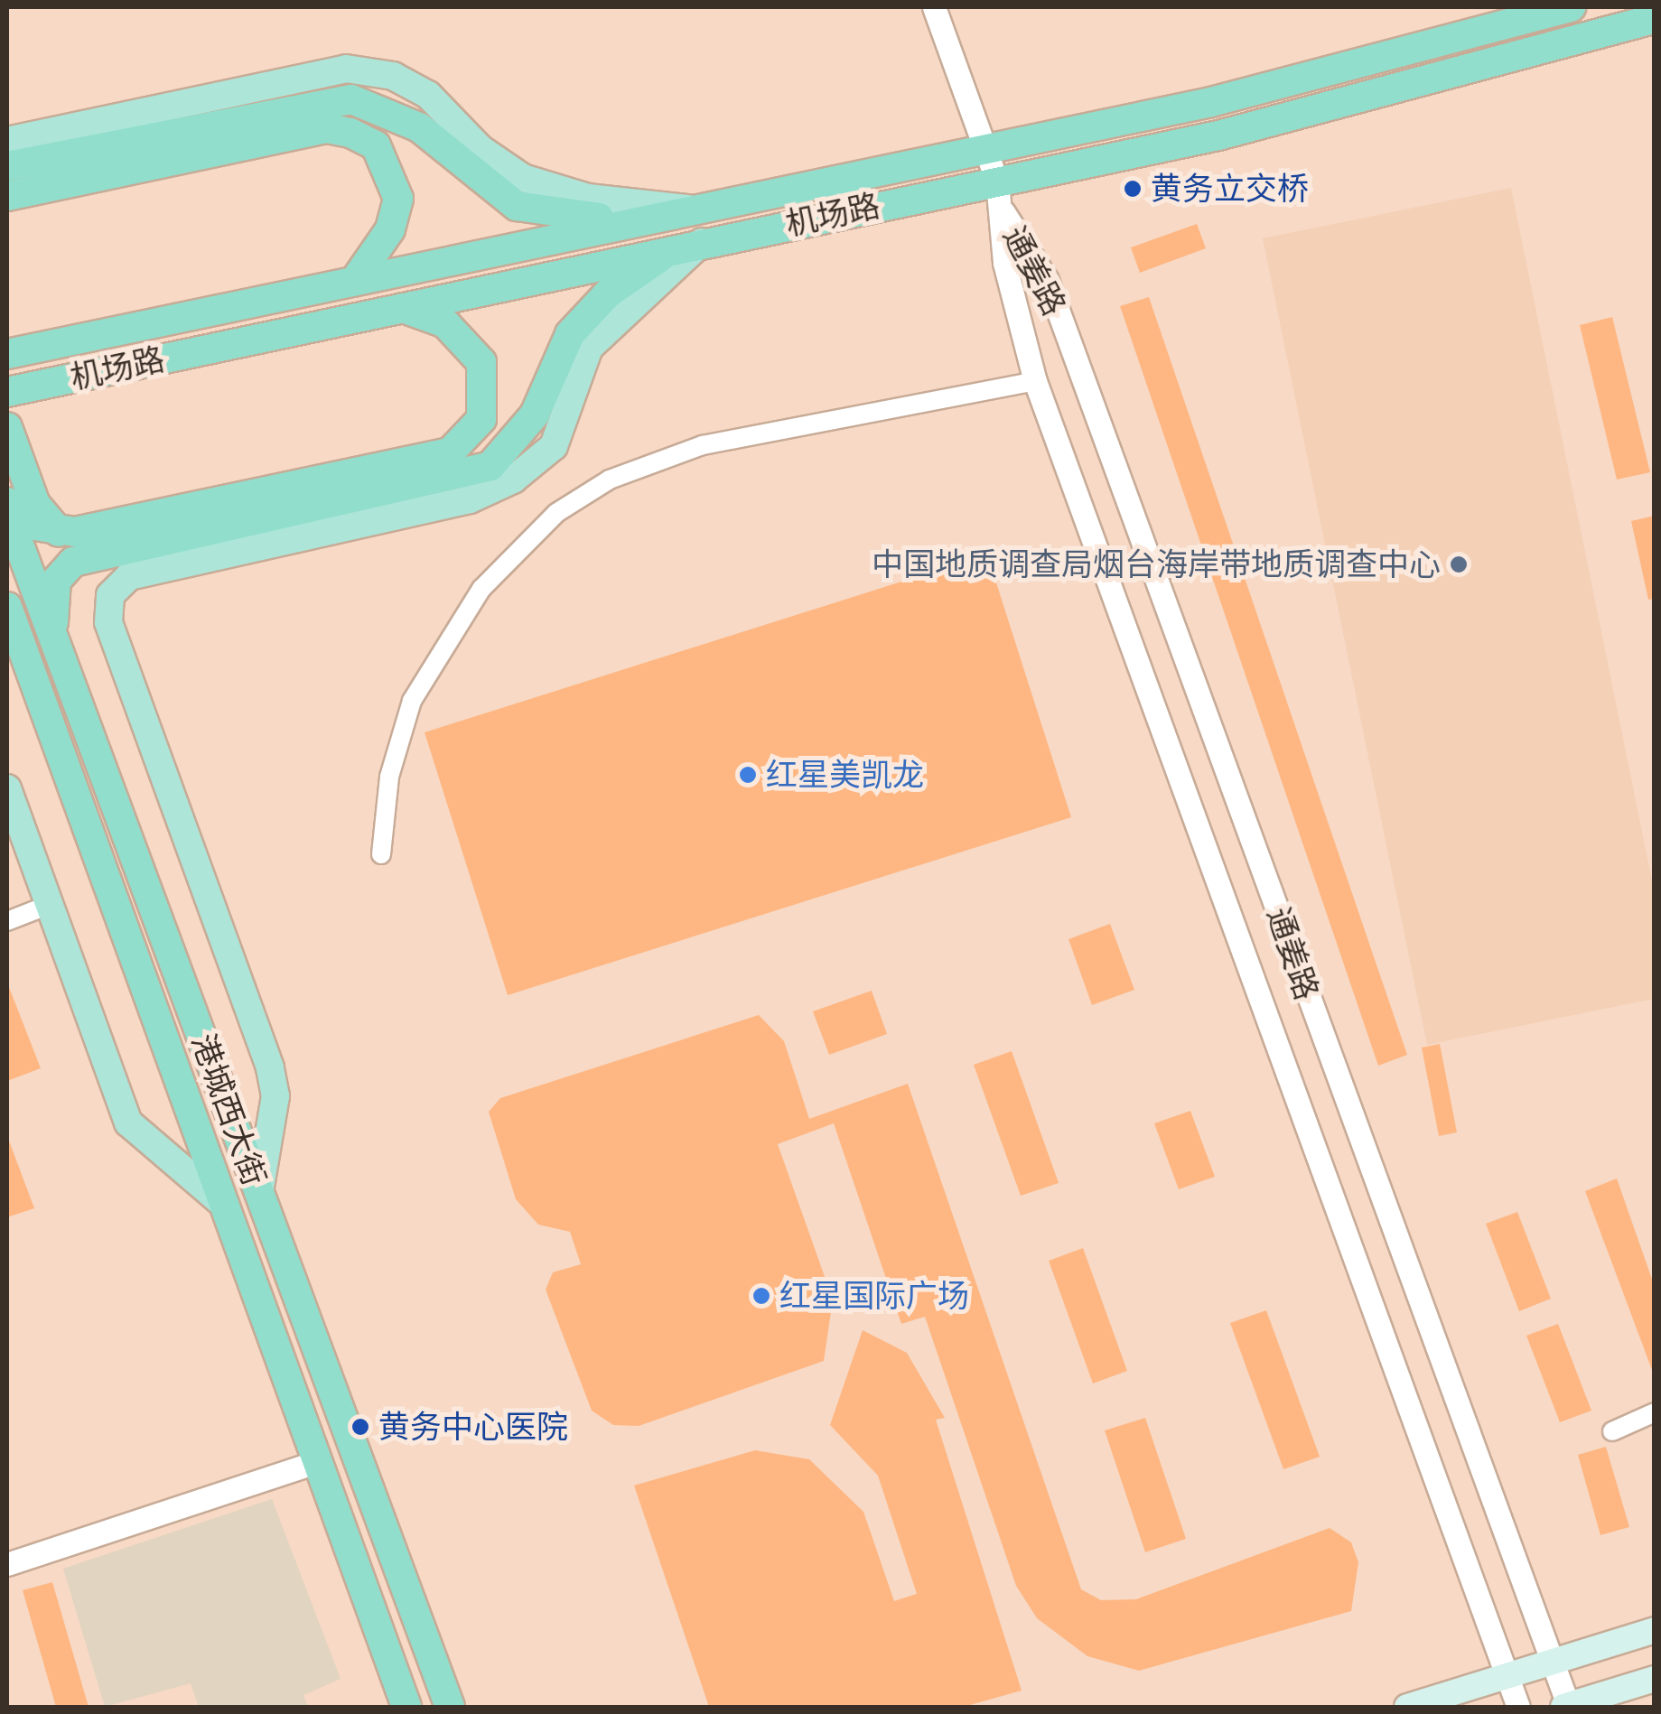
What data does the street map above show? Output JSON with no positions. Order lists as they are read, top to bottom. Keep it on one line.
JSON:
{"streets":{"highway":["机场路","港城西大街"],"street":["通姜路"]},"crossings":[["机场路","通姜路"]],"places":["黄务立交桥","中国地质调查局烟台海岸带地质调查中心","红星美凯龙","红星国际广场","黄务中心医院"]}
